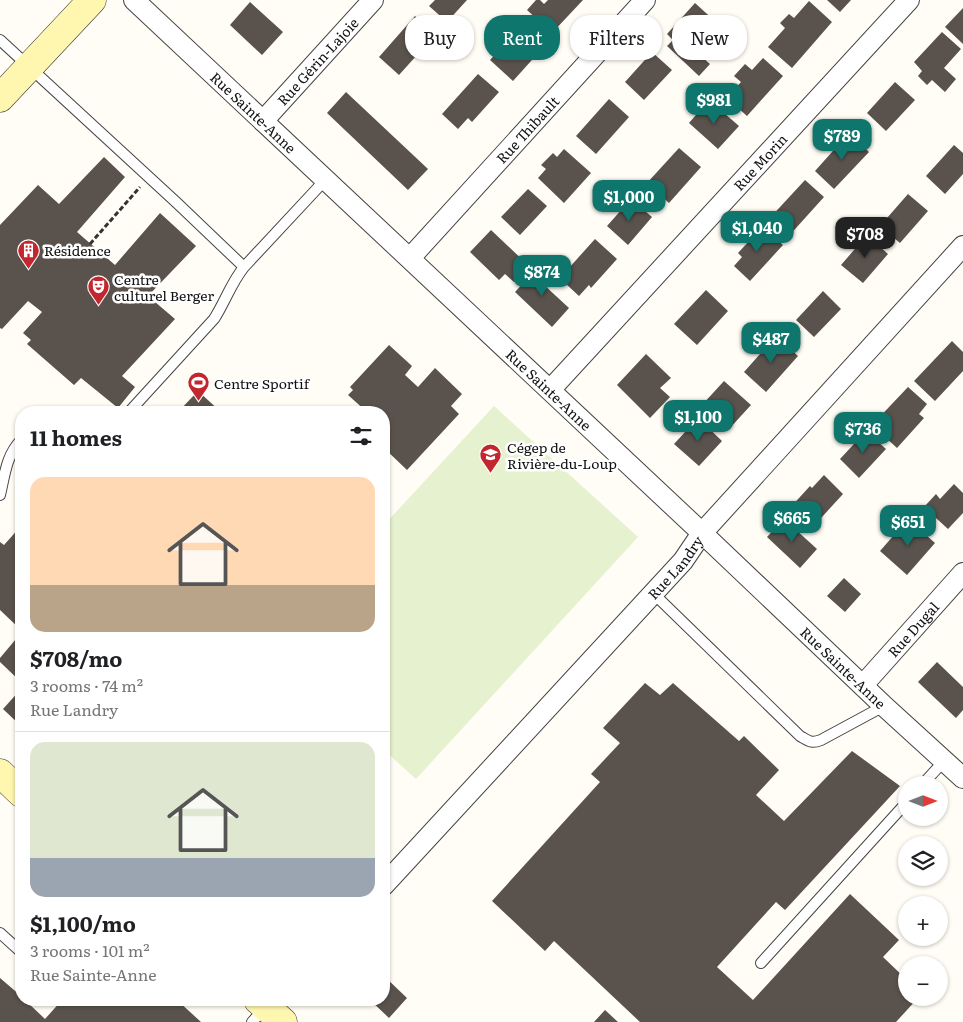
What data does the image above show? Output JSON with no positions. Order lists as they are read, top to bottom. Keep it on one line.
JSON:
{"streets":{"street":["Rue Gérin-Lajoie","Rue Sainte-Anne","Rue Thibault","Rue Morin","Rue Landry","Rue Dugal"]},"crossings":[["Rue Gérin-Lajoie","Rue Sainte-Anne"],["Rue Sainte-Anne","Rue Thibault"],["Rue Sainte-Anne","Rue Morin"],["Rue Sainte-Anne","Rue Landry"],["Rue Sainte-Anne","Rue Dugal"]],"places":{"building":["Résidence"],"theatre":["Centre culturel Berger"],"sports":["Centre Sportif"],"school or university":["Cégep de Rivière-du-Loup"]},"north":"right","page":{"chip":["Buy","Rent","Filters","New"],"price":["$981","$789","$1,000","$1,040","$708","$874","$487","$1,100","$736","$665","$651"],"heading":"11 homes","list":[{"name":"$708/mo","note":"3 rooms · 74 m² · Rue Landry"},{"name":"$1,100/mo","note":"3 rooms · 101 m² · Rue Sainte-Anne"}],"map_buttons":["+","−"]}}
